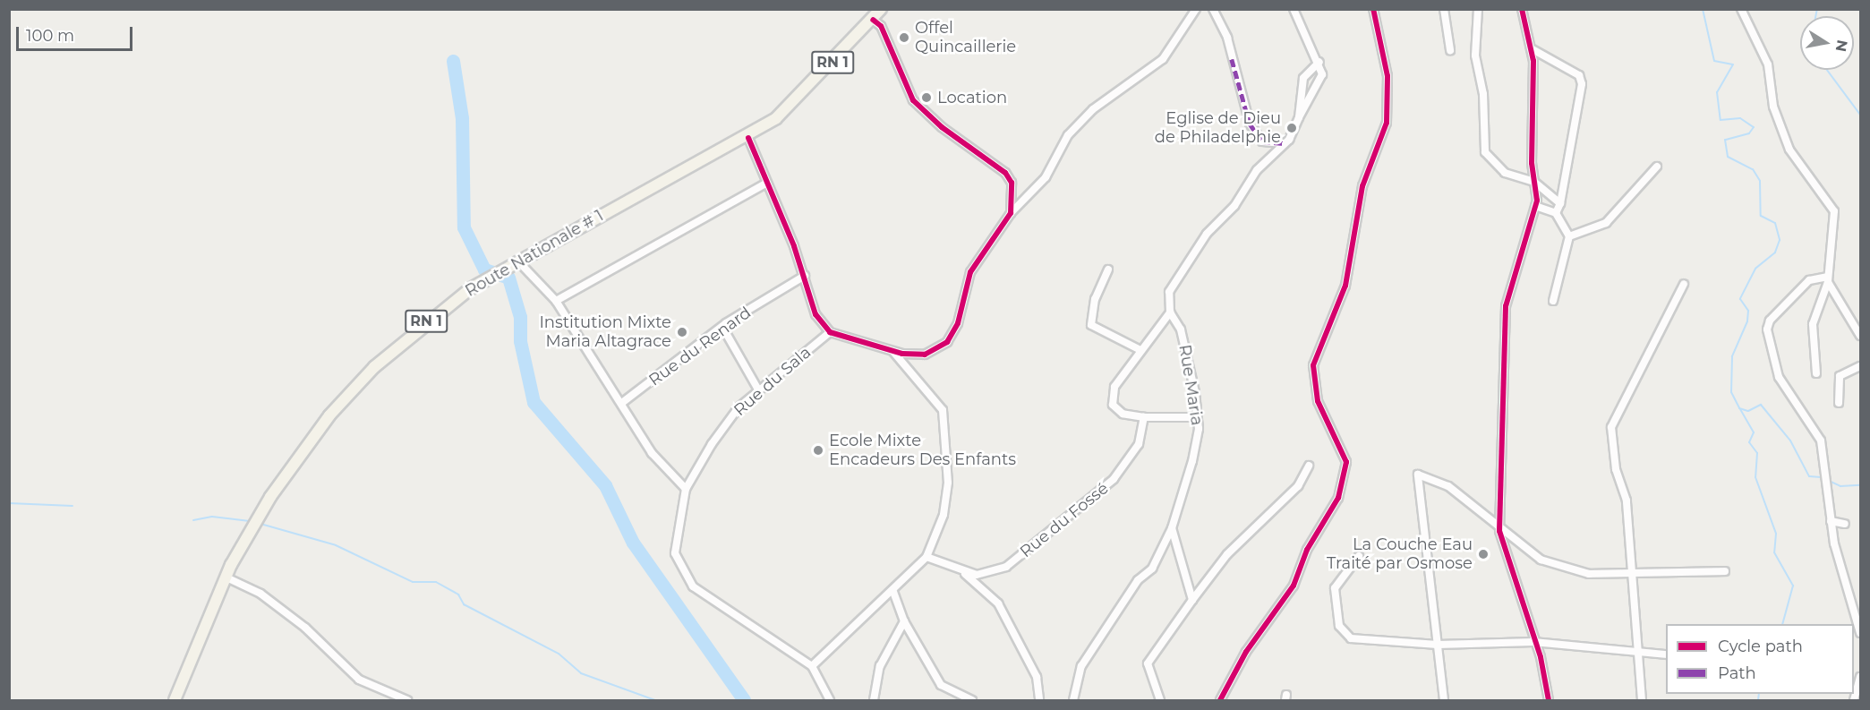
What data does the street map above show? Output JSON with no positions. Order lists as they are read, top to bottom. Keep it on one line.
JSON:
{"streets":{"main road":["RN 1","Route Nationale # 1"],"street":["Rue du Renard","Rue du Sala","Rue Maria","Rue du Fossé"]},"places":["Offel Quincaillerie","Location","Eglise de Dieu de Philadelphie","Institution Mixte Maria Altagrace","Ecole Mixte Encadeurs Des Enfants","La Couche Eau Traité par Osmose"],"legend":["Cycle path","Path"],"scale_bar":"100 m","north":"right"}
